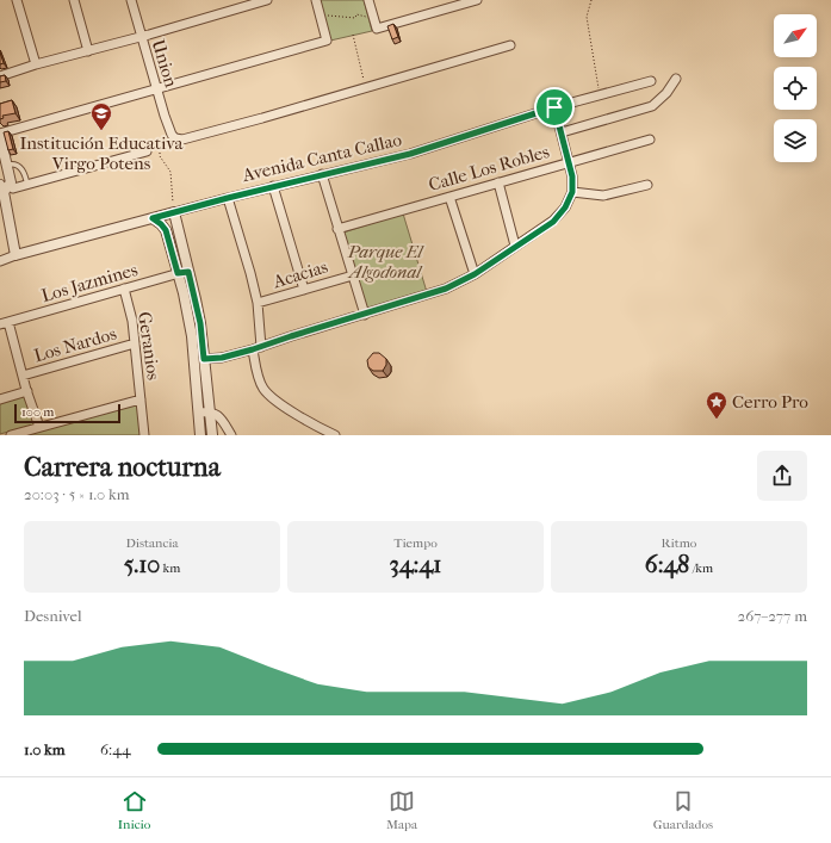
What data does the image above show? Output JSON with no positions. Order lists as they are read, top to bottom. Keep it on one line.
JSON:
{"streets":{"street":["Union","Avenida Canta Callao","Calle Los Robles","Acacias","Los Jazmines","Los Nardos","Geranios"]},"crossings":[["Los Jazmines","Geranios"],["Los Nardos","Geranios"]],"parks":["Parque El Algodonal"],"places":{"school or university":["Institución Educativa Virgo Potens"],"place":["Cerro Pro"]},"scale_bar":"100 m","north":"top right","page":{"scale":"100 m","heading":["Carrera nocturna","20:03 · 5 × 1.0 km"],"stats":[["Distancia","5.10 km"],["Tiempo","34:41"],["Ritmo","6:48 /km"]],"chart":["Desnivel","267–277 m"],"list":[{"name":"1.0 km","note":"6:44"}],"tabs":["Inicio","Mapa","Guardados"]}}
